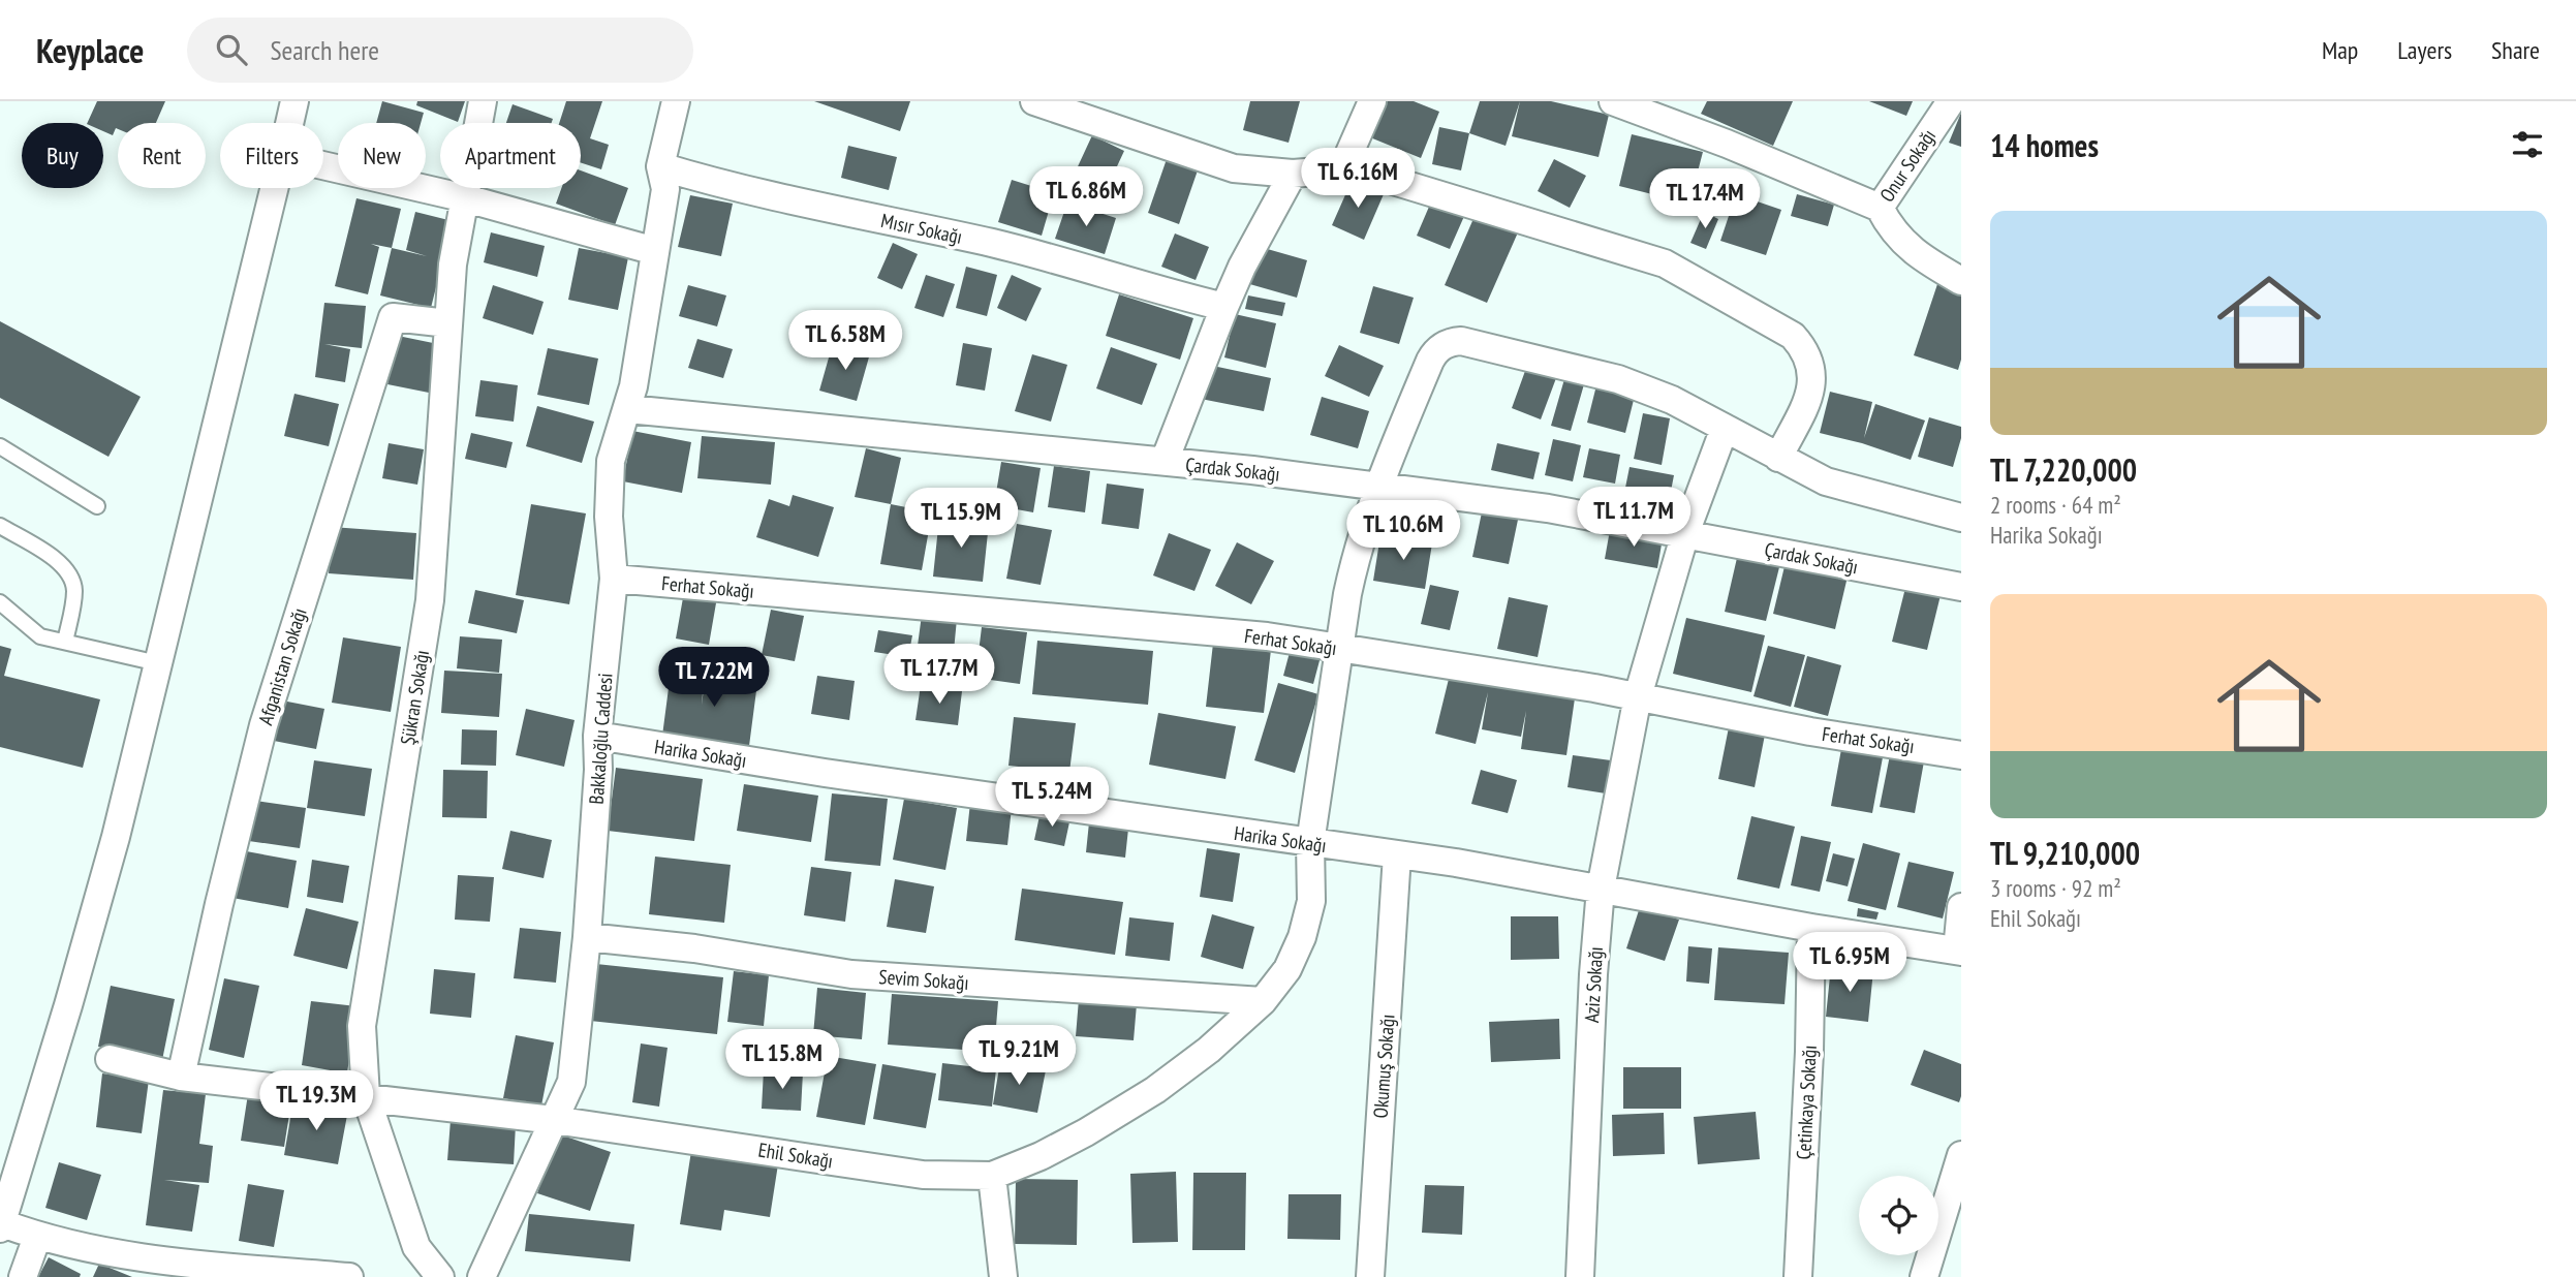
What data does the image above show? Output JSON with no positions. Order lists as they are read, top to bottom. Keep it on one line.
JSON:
{"streets":{"street":["Onur Sokağı","Mısır Sokağı","Çardak Sokağı","Ferhat Sokağı","Afganistan Sokağı","Şükran Sokağı","Bakkaloğlu Caddesi","Harika Sokağı","Sevim Sokağı","Aziz Sokağı","Okumuş Sokağı","Çetinkaya Sokağı","Ehil Sokağı"]},"crossings":[["Mısır Sokağı","Bakkaloğlu Caddesi"],["Çardak Sokağı","Bakkaloğlu Caddesi"],["Çardak Sokağı","Aziz Sokağı"],["Çardak Sokağı","Ehil Sokağı"],["Ferhat Sokağı","Bakkaloğlu Caddesi"],["Ferhat Sokağı","Aziz Sokağı"],["Ferhat Sokağı","Ehil Sokağı"],["Afganistan Sokağı","Şükran Sokağı"],["Afganistan Sokağı","Ehil Sokağı"],["Şükran Sokağı","Ehil Sokağı"],["Bakkaloğlu Caddesi","Harika Sokağı"],["Bakkaloğlu Caddesi","Sevim Sokağı"],["Bakkaloğlu Caddesi","Ehil Sokağı"],["Harika Sokağı","Aziz Sokağı"],["Harika Sokağı","Okumuş Sokağı"],["Harika Sokağı","Çetinkaya Sokağı"],["Harika Sokağı","Ehil Sokağı"],["Sevim Sokağı","Ehil Sokağı"],["Aziz Sokağı","Ehil Sokağı"]],"page":{"header":"Keyplace","search":"Search here","nav":["Map","Layers","Share"],"heading":"14 homes","chip":["Buy","Rent","Filters","New","Apartment"],"price":["TL 6.16M","TL 6.86M","TL 17.4M","TL 6.58M","TL 11.7M","TL 15.9M","TL 10.6M","TL 17.7M","TL 7.22M","TL 5.24M","TL 6.95M","TL 9.21M","TL 15.8M","TL 19.3M"],"list":[{"name":"TL 7,220,000","note":"2 rooms · 64 m² · Harika Sokağı"},{"name":"TL 9,210,000","note":"3 rooms · 92 m² · Ehil Sokağı"}]}}
